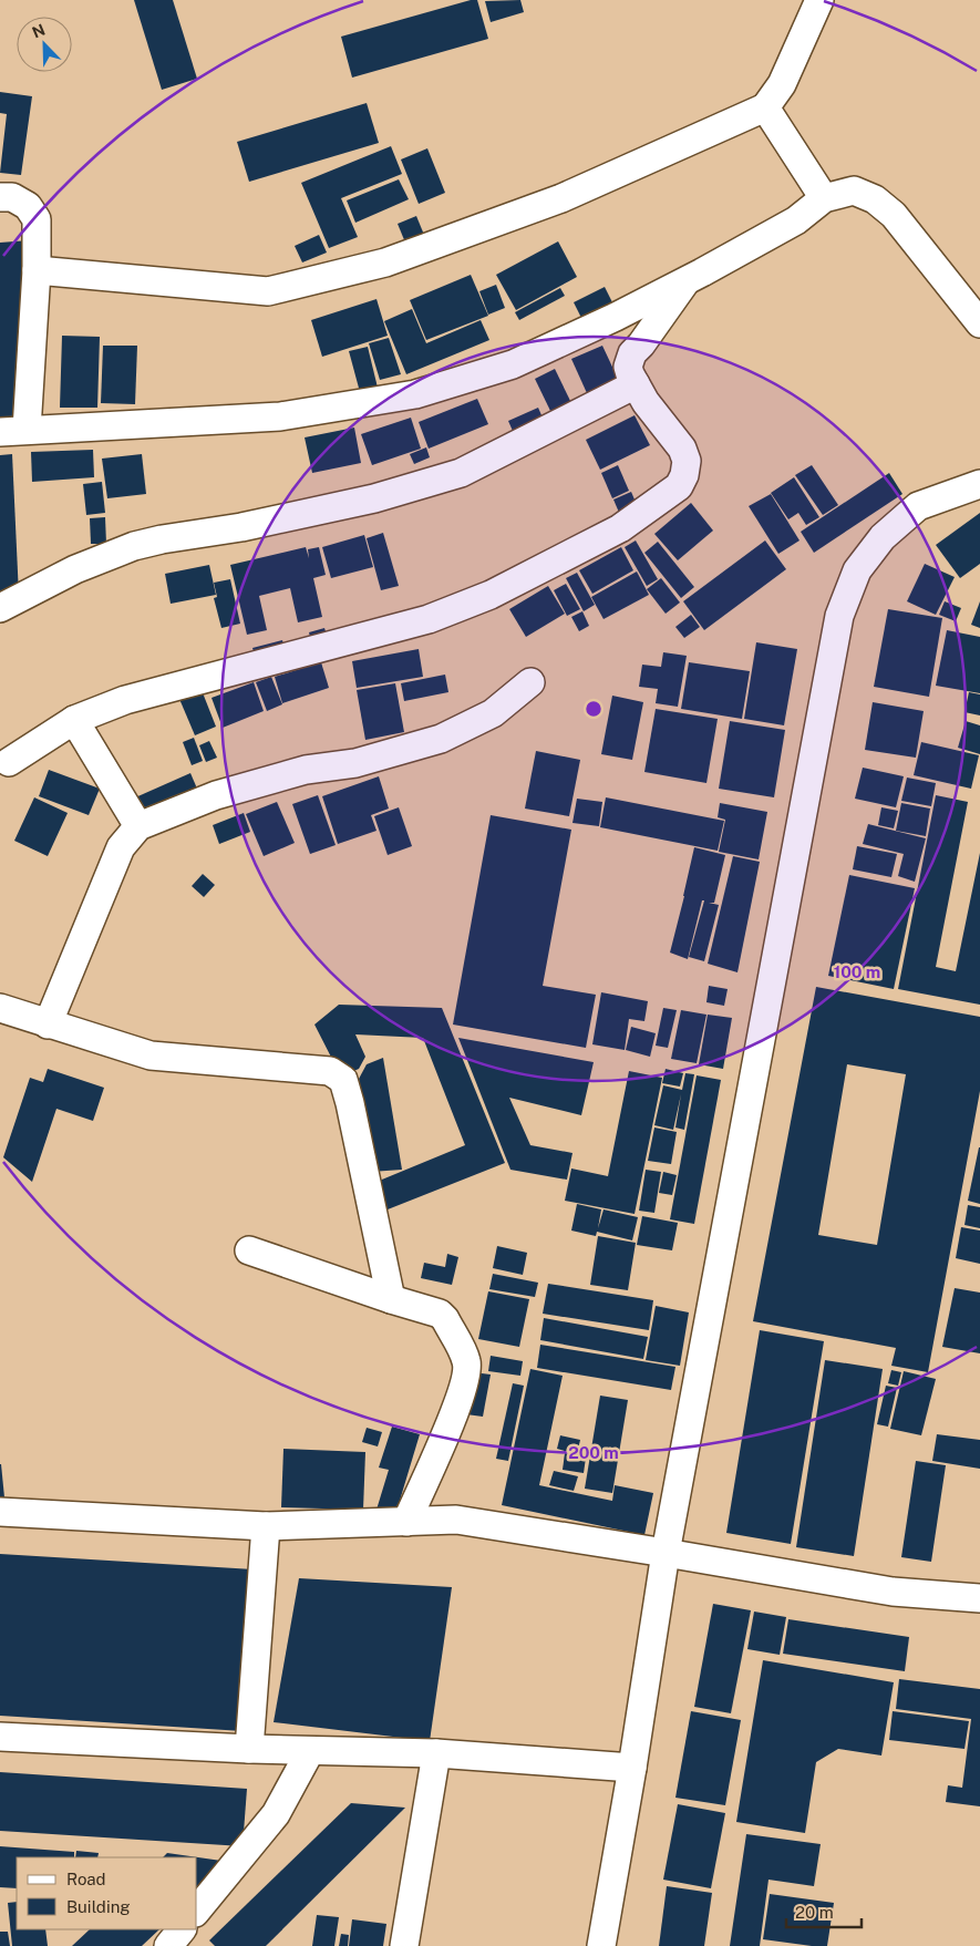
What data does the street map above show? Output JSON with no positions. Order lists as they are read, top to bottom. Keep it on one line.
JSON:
{"legend":["Road","Building"],"scale_bar":"20 m","north":"top left","rings":["100 m","200 m"]}
